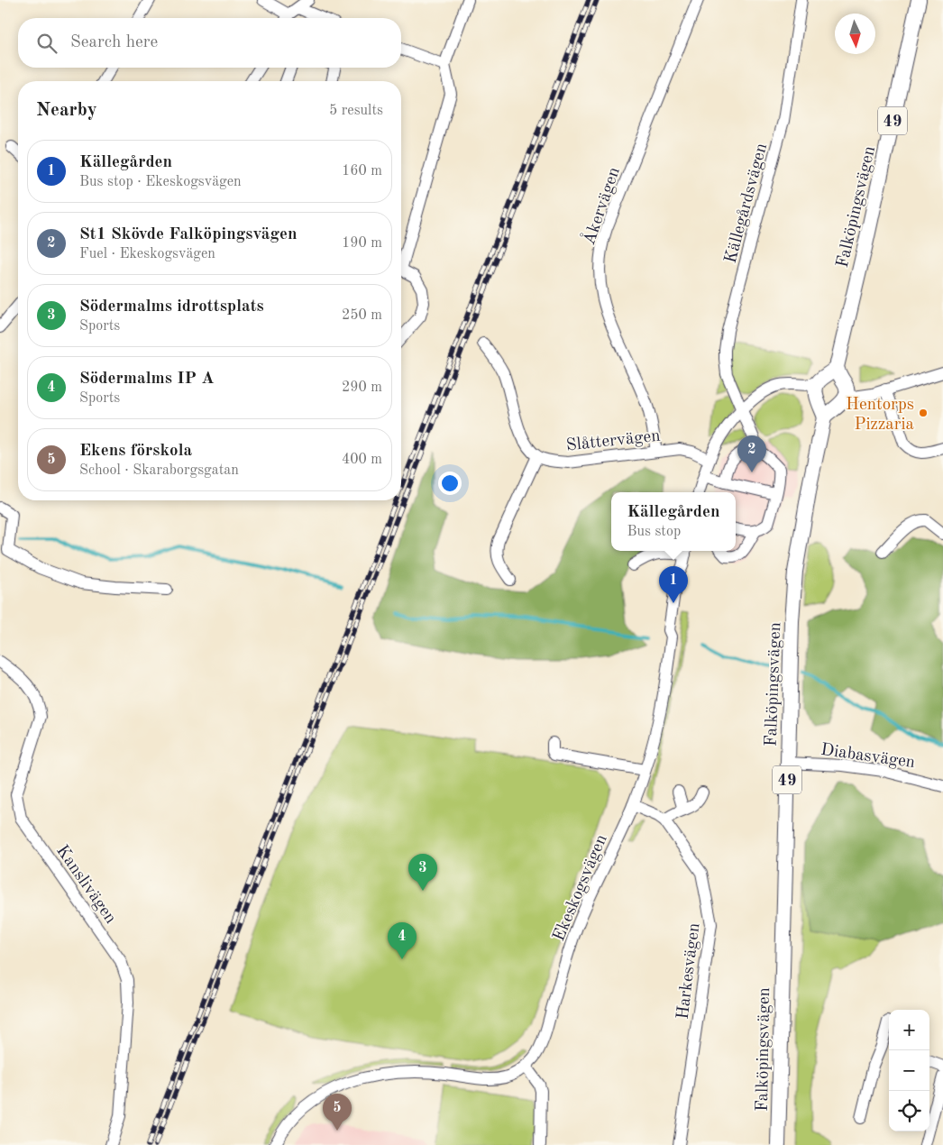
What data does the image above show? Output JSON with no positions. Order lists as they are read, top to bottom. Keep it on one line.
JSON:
{"streets":{"main road":["49","Falköpingsvägen"],"street":["Källegårdsvägen","Åkervägen","Slåttervägen","Diabasvägen","Kanslivägen","Ekeskogsvägen","Harkesvägen"]},"crossings":[["Åkervägen","Slåttervägen"],["Falköpingsvägen","Diabasvägen"],["Ekeskogsvägen","Harkesvägen"]],"places":["Hentorps Pizzaria"],"north":"bottom","page":{"search":"Search here","heading":["Nearby","5 results"],"list":[{"mark":"1","name":"Källegården","note":"Bus stop · Ekeskogsvägen","value":"160 m"},{"mark":"2","name":"St1 Skövde Falköpingsvägen","note":"Fuel · Ekeskogsvägen","value":"190 m"},{"mark":"3","name":"Södermalms idrottsplats","note":"Sports","value":"250 m"},{"mark":"4","name":"Södermalms IP A","note":"Sports","value":"290 m"},{"mark":"5","name":"Ekens förskola","note":"School · Skaraborgsgatan","value":"400 m"}],"pins":["2","1","3","4","5"],"popup":["Källegården","Bus stop"],"map_buttons":["+","−"]}}
